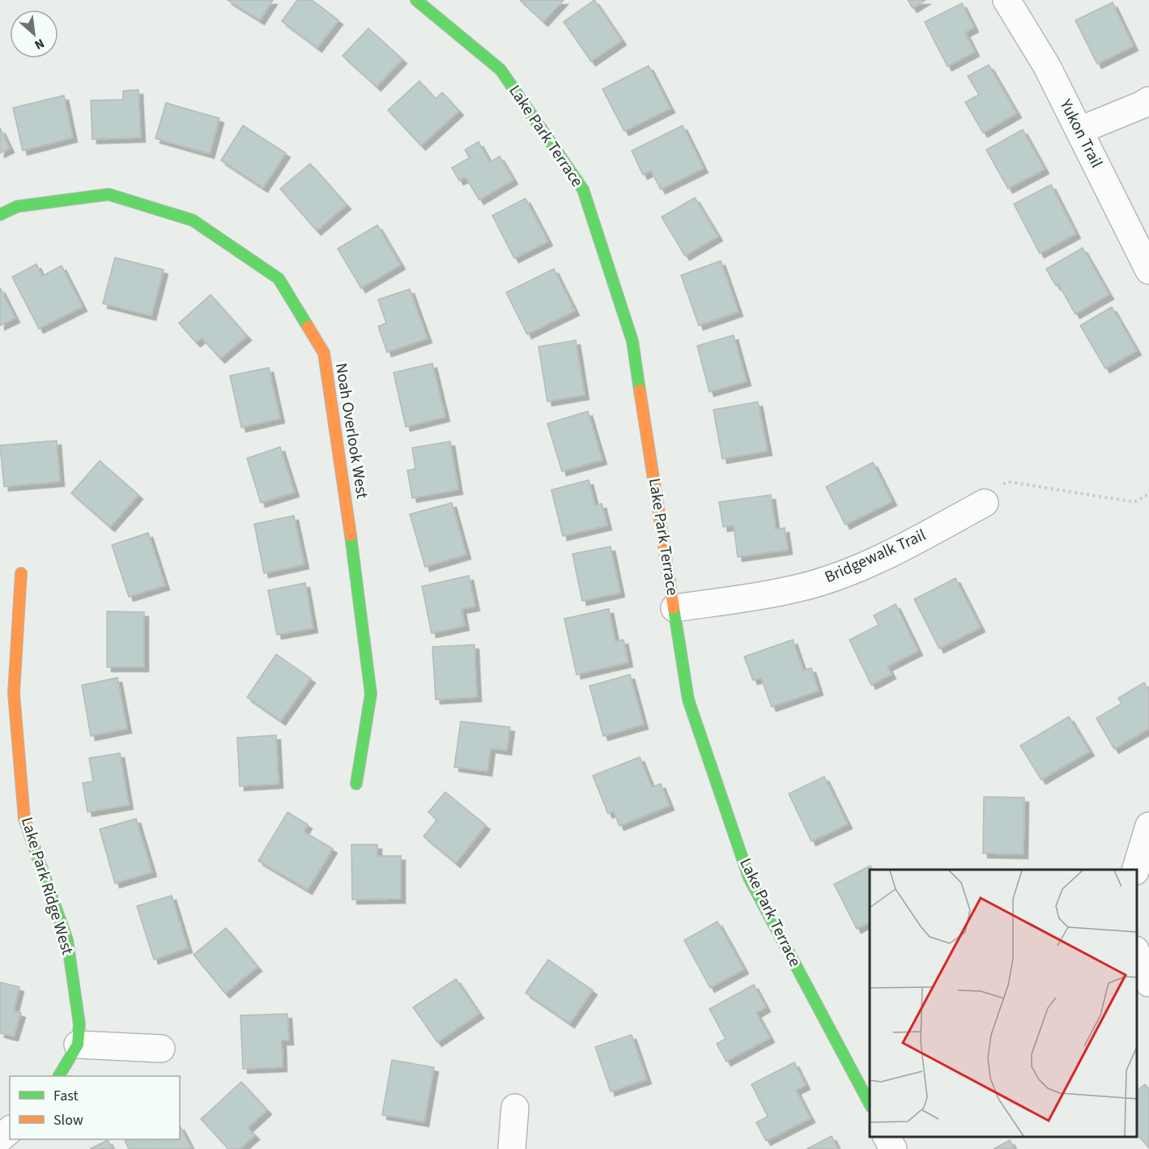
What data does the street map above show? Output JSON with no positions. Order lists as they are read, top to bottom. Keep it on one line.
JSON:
{"streets":{"street":["Yukon Trail","Lake Park Terrace","Noah Overlook West","Bridgewalk Trail","Lake Park Ridge West"]},"crossings":[["Lake Park Terrace","Bridgewalk Trail"]],"legend":["Fast","Slow"],"north":"bottom right"}
